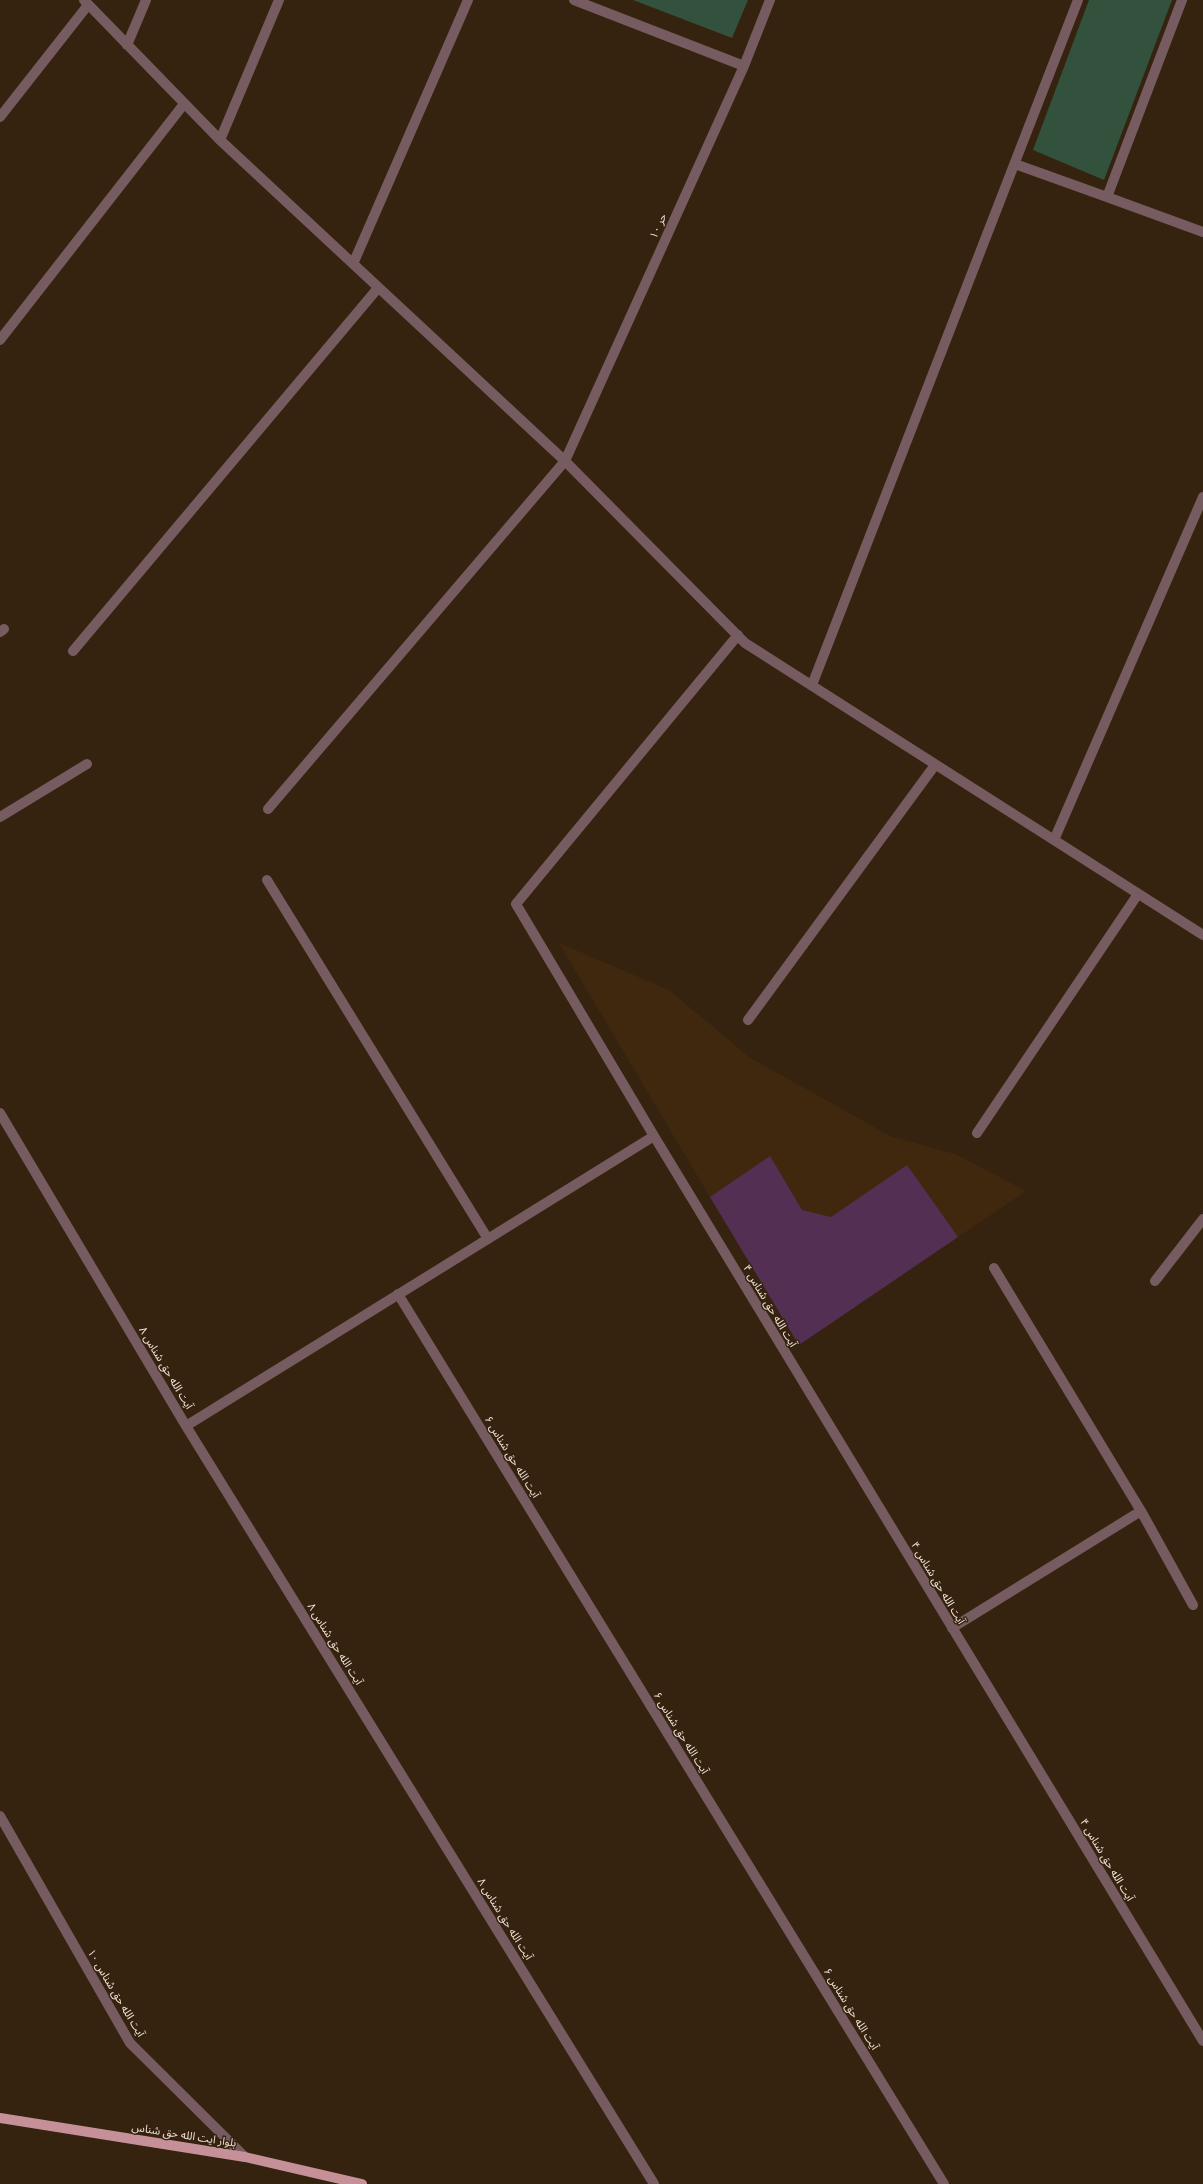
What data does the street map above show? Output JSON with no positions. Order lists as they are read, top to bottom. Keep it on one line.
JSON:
{"streets":{"main road":["بلوار ایت الله حق شناس"],"street":["حر ۱۰","آیت الله حق شناس ۴","آیت الله حق شناس ۸","آیت الله حق شناس ۶","آیت الله حق شناس ۱۰"]},"crossings":[["آیت الله حق شناس ۱۰","بلوار ایت الله حق شناس"]]}
